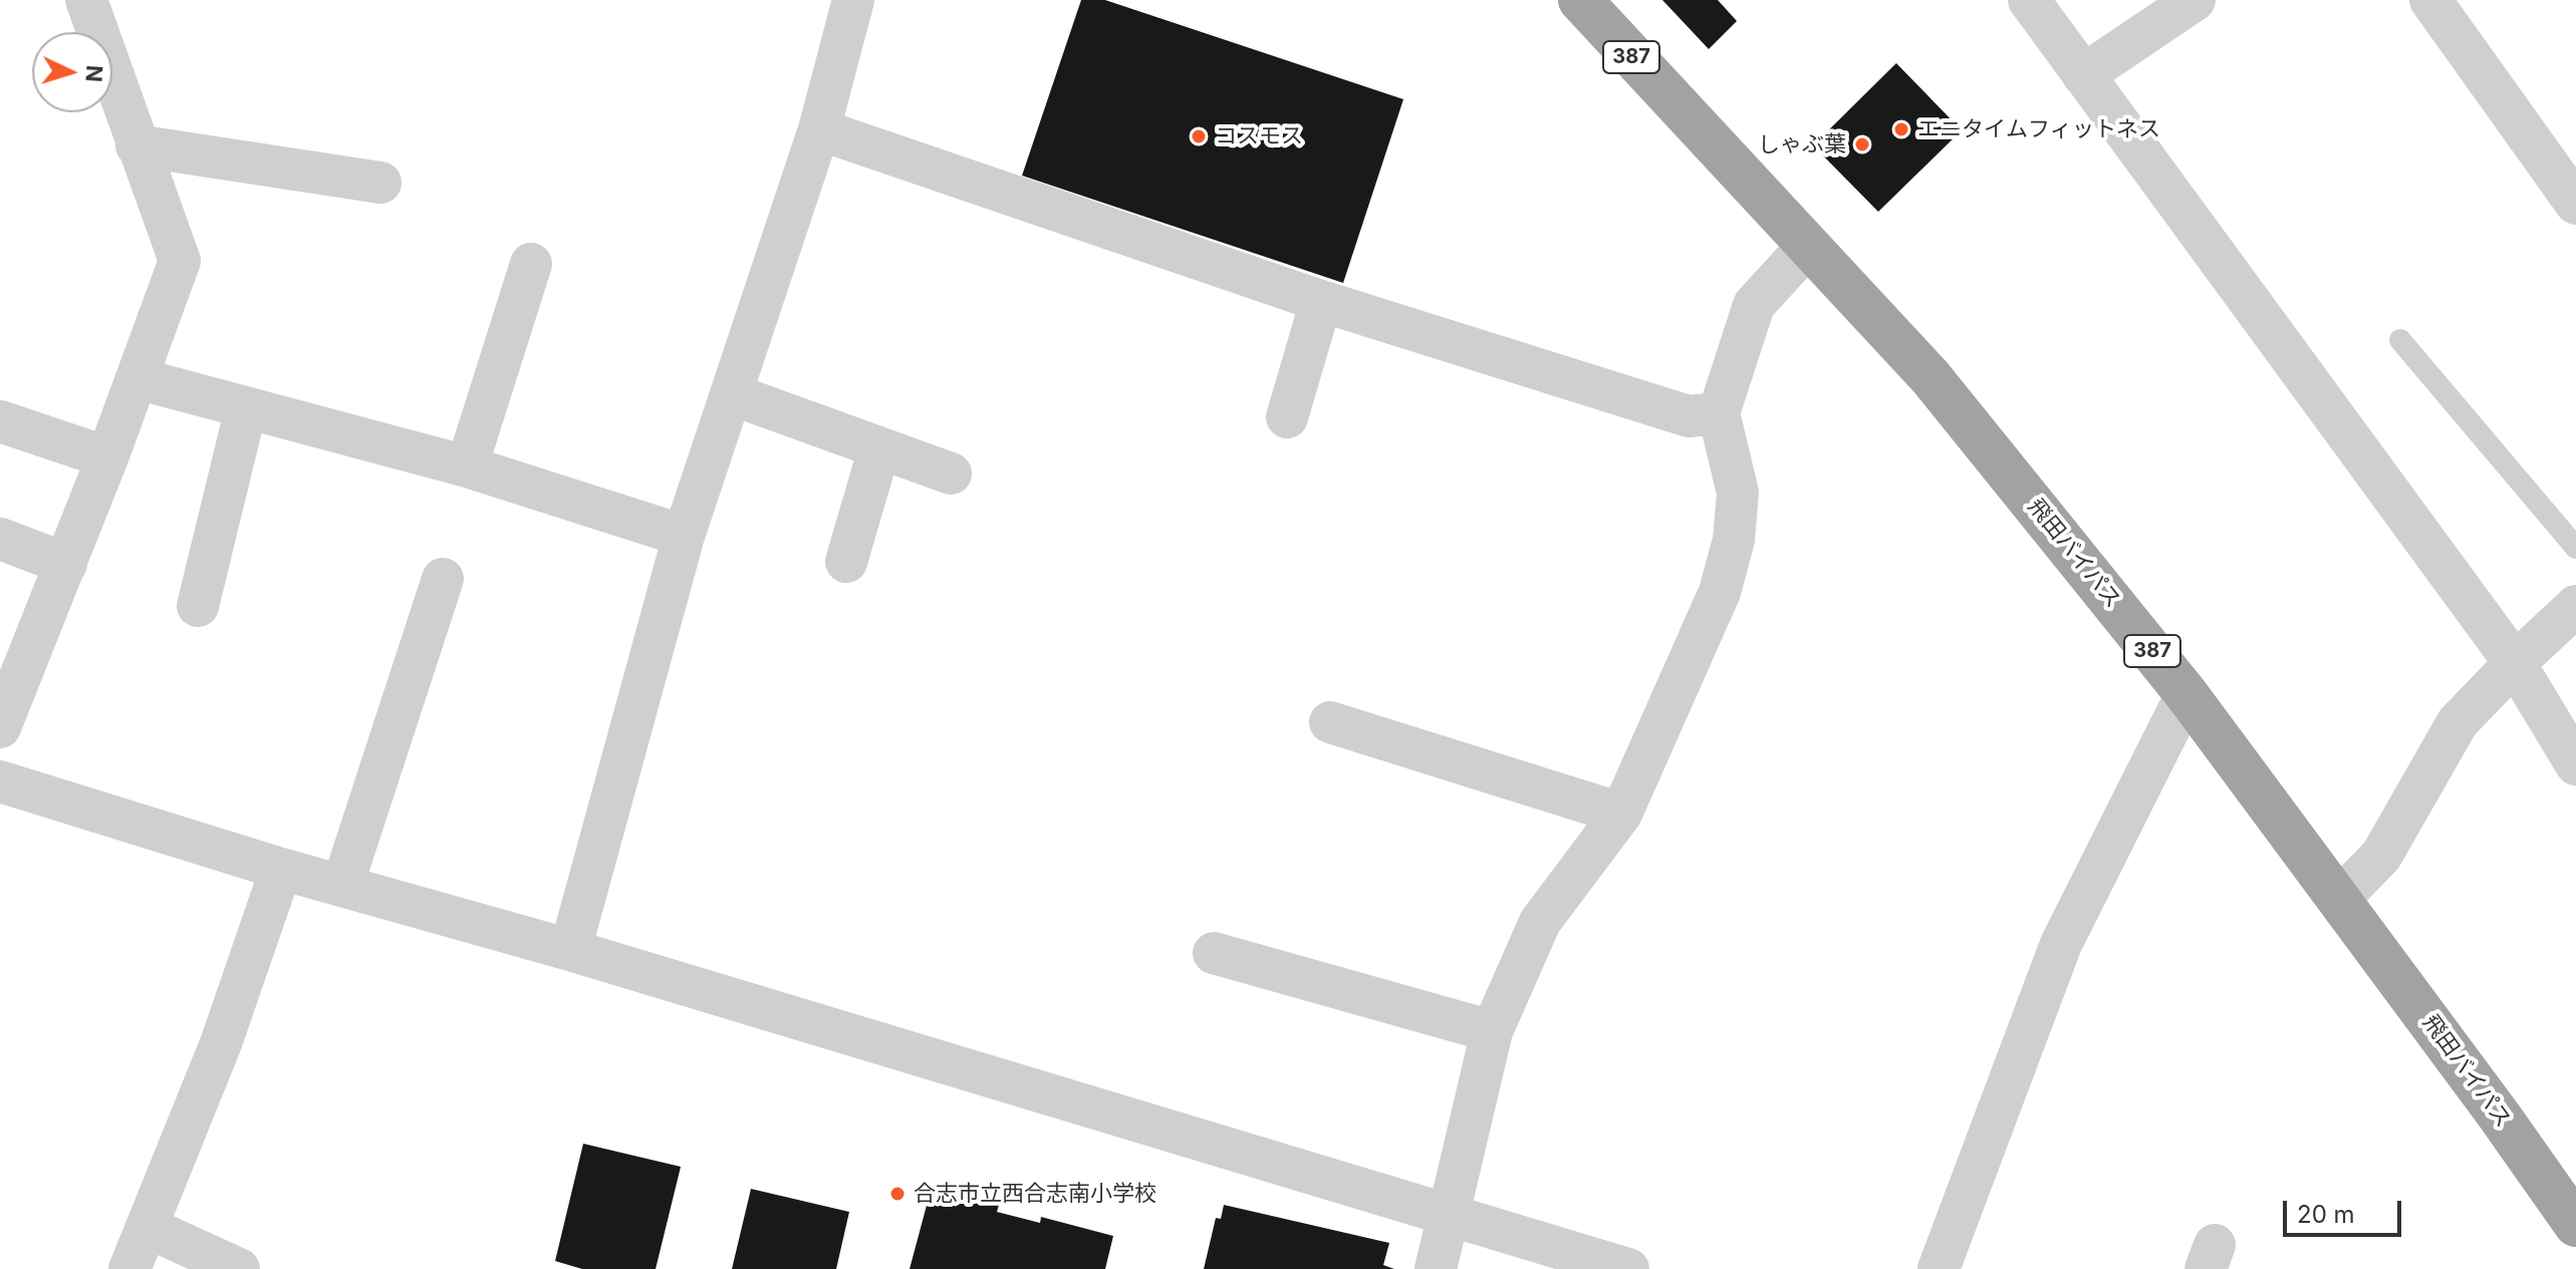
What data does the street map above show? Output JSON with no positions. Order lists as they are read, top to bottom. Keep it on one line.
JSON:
{"streets":{"highway":["387","飛田バイパス"]},"places":["エニタイムフィットネス","コスモス","しゃぶ葉","合志市立西合志南小学校"],"scale_bar":"20 m","north":"right"}
